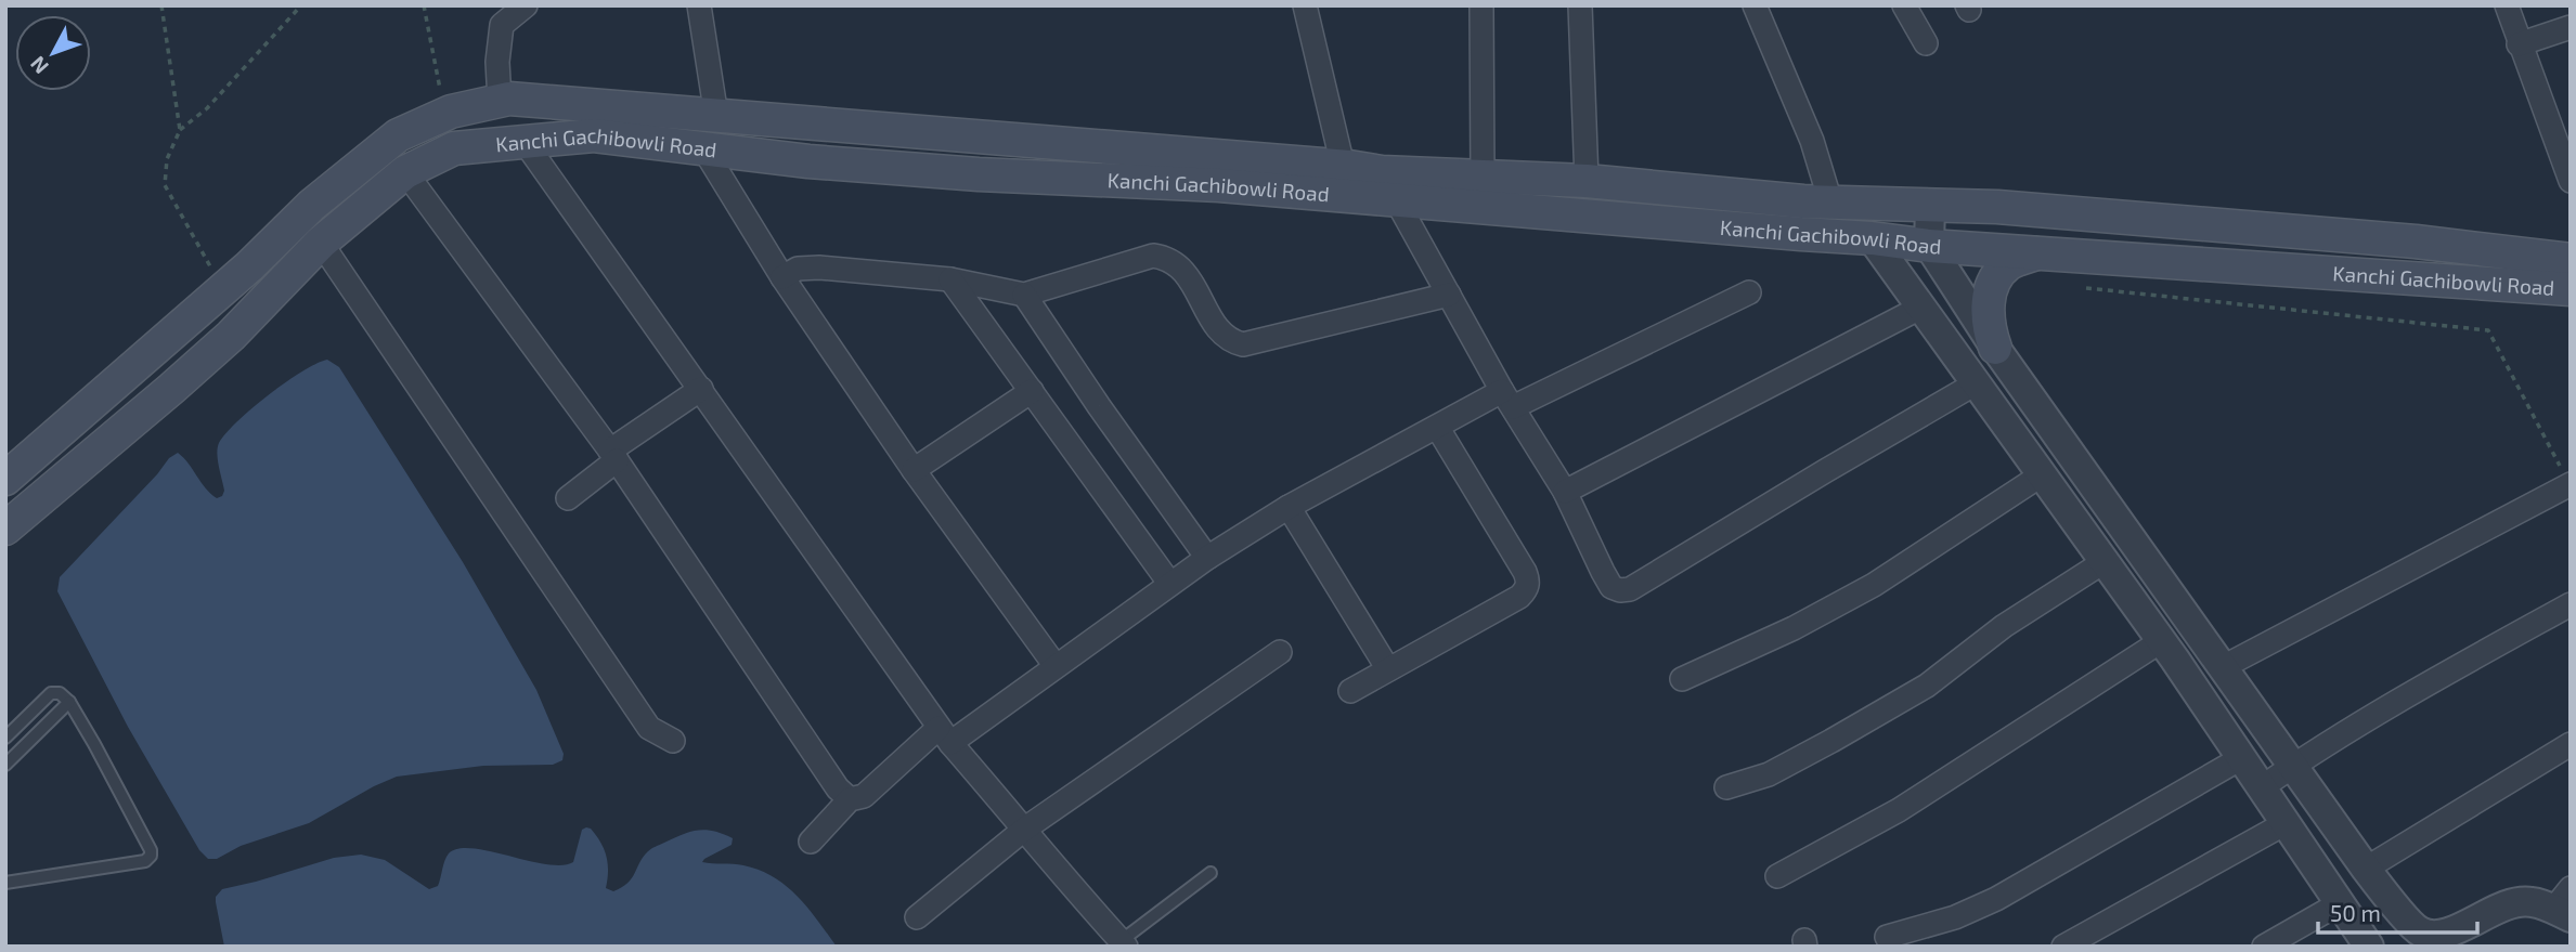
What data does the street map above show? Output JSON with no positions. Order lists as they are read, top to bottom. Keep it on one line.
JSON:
{"streets":{"main road":["Kanchi Gachibowli Road"]},"scale_bar":"50 m","north":"bottom left"}
